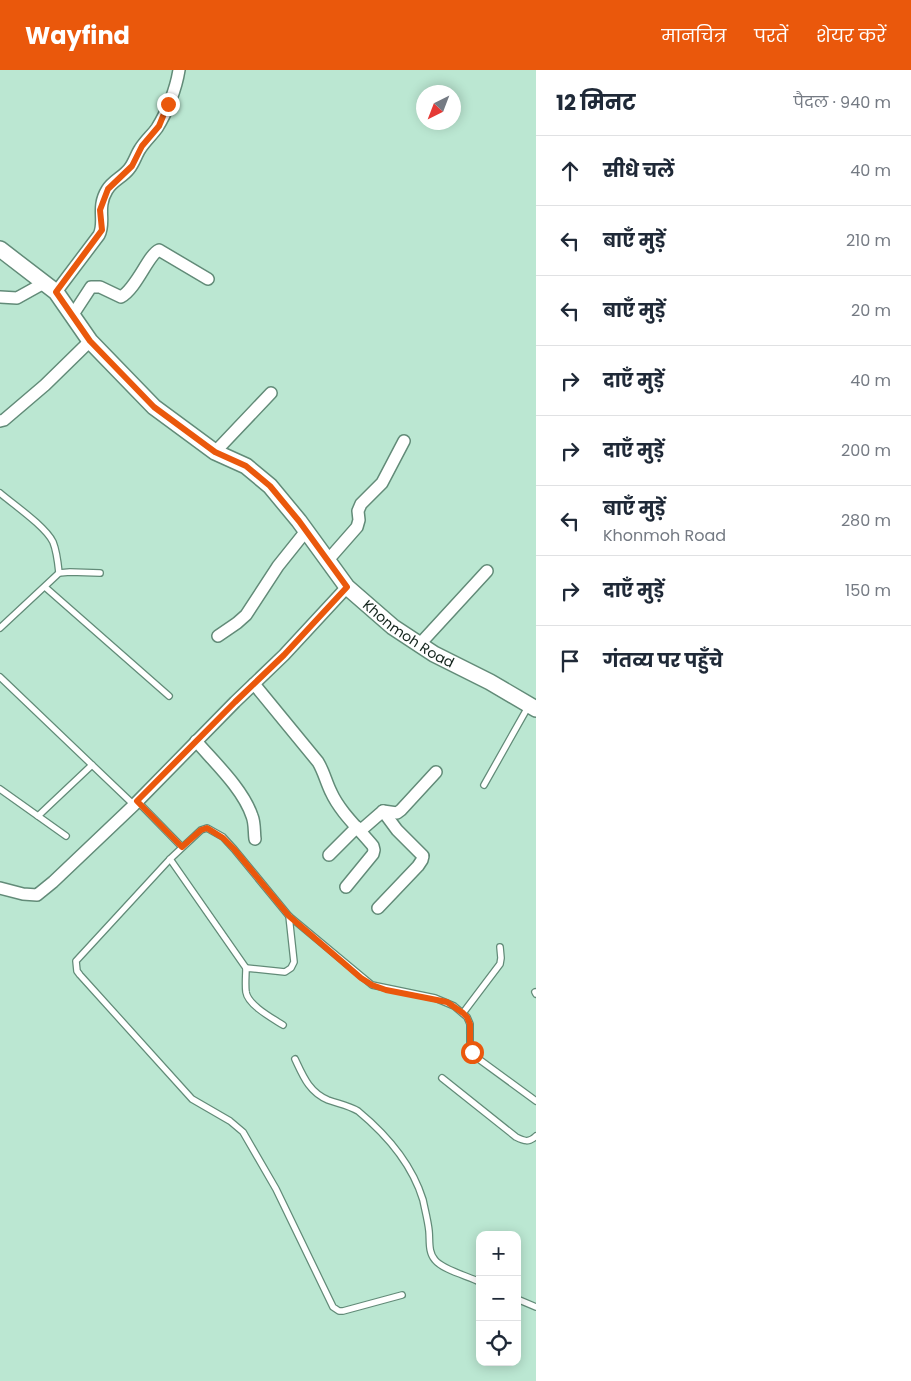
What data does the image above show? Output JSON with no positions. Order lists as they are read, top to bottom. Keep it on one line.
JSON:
{"streets":{"main road":["Khonmoh Road"]},"north":"bottom left","page":{"header":"Wayfind","nav":["मानचित्र","परतें","शेयर करें"],"heading":["12 मिनट","पैदल · 940 m"],"list":[["सीधे चलें","40 m"],["बाएँ मुड़ें","210 m"],["बाएँ मुड़ें","20 m"],["दाएँ मुड़ें","40 m"],["दाएँ मुड़ें","200 m"],["बाएँ मुड़ें","Khonmoh Road","280 m"],["दाएँ मुड़ें","150 m"],"गंतव्य पर पहुँचे"],"map_buttons":["+","−"]}}
